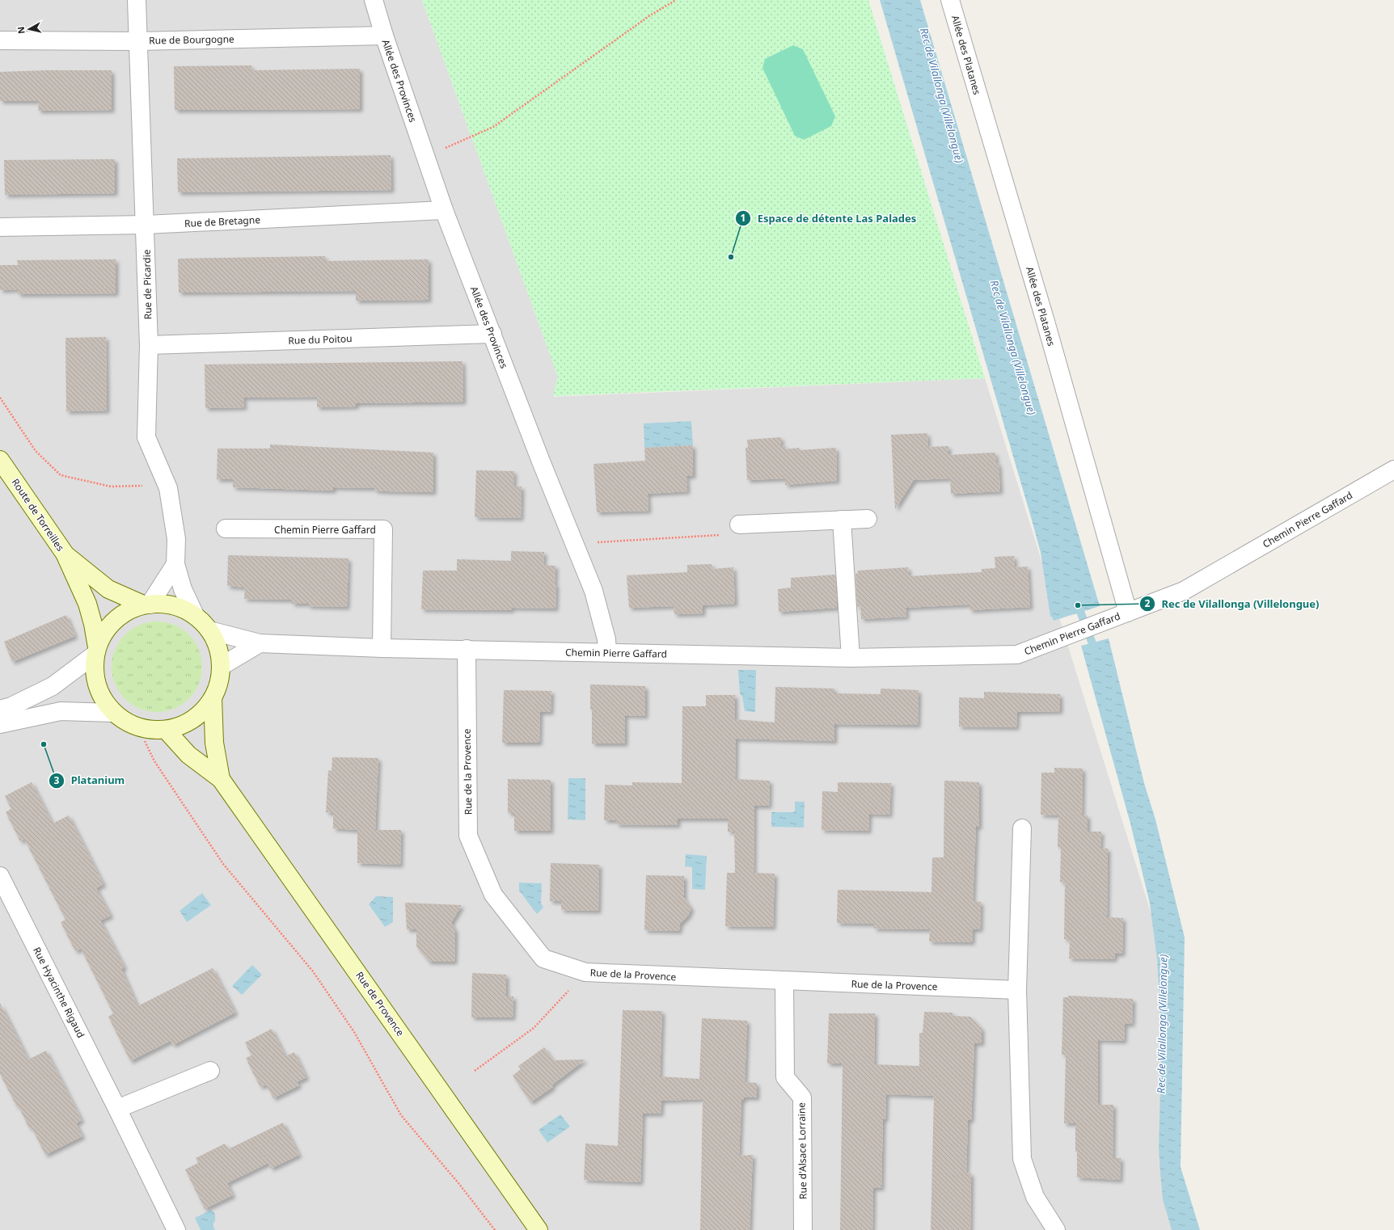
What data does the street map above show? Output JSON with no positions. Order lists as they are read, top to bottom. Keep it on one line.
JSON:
{"streets":{"main road":["Route de Torreilles","Rue de Provence"],"street":["Rue de Bourgogne","Allée des Platanes","Allée des Provinces","Rue de Bretagne","Rue de Picardie","Rue du Poitou","Chemin Pierre Gaffard","Rue de la Provence","Rue Hyacinthe Rigaud","Rue d'Alsace Lorraine"]},"crossings":[["Rue de Bourgogne","Allée des Provinces"],["Rue de Bourgogne","Rue de Picardie"],["Allée des Platanes","Chemin Pierre Gaffard"],["Allée des Provinces","Rue de Bretagne"],["Allée des Provinces","Rue du Poitou"],["Allée des Provinces","Chemin Pierre Gaffard"],["Rue de Bretagne","Rue de Picardie"],["Rue de Picardie","Rue du Poitou"],["Chemin Pierre Gaffard","Rue de la Provence"],["Rue de la Provence","Rue d'Alsace Lorraine"]],"water":["Rec de Vilallonga (Villelongue)"],"places":["Espace de détente Las Palades","Rec de Vilallonga (Villelongue)","Platanium"],"north":"left"}
